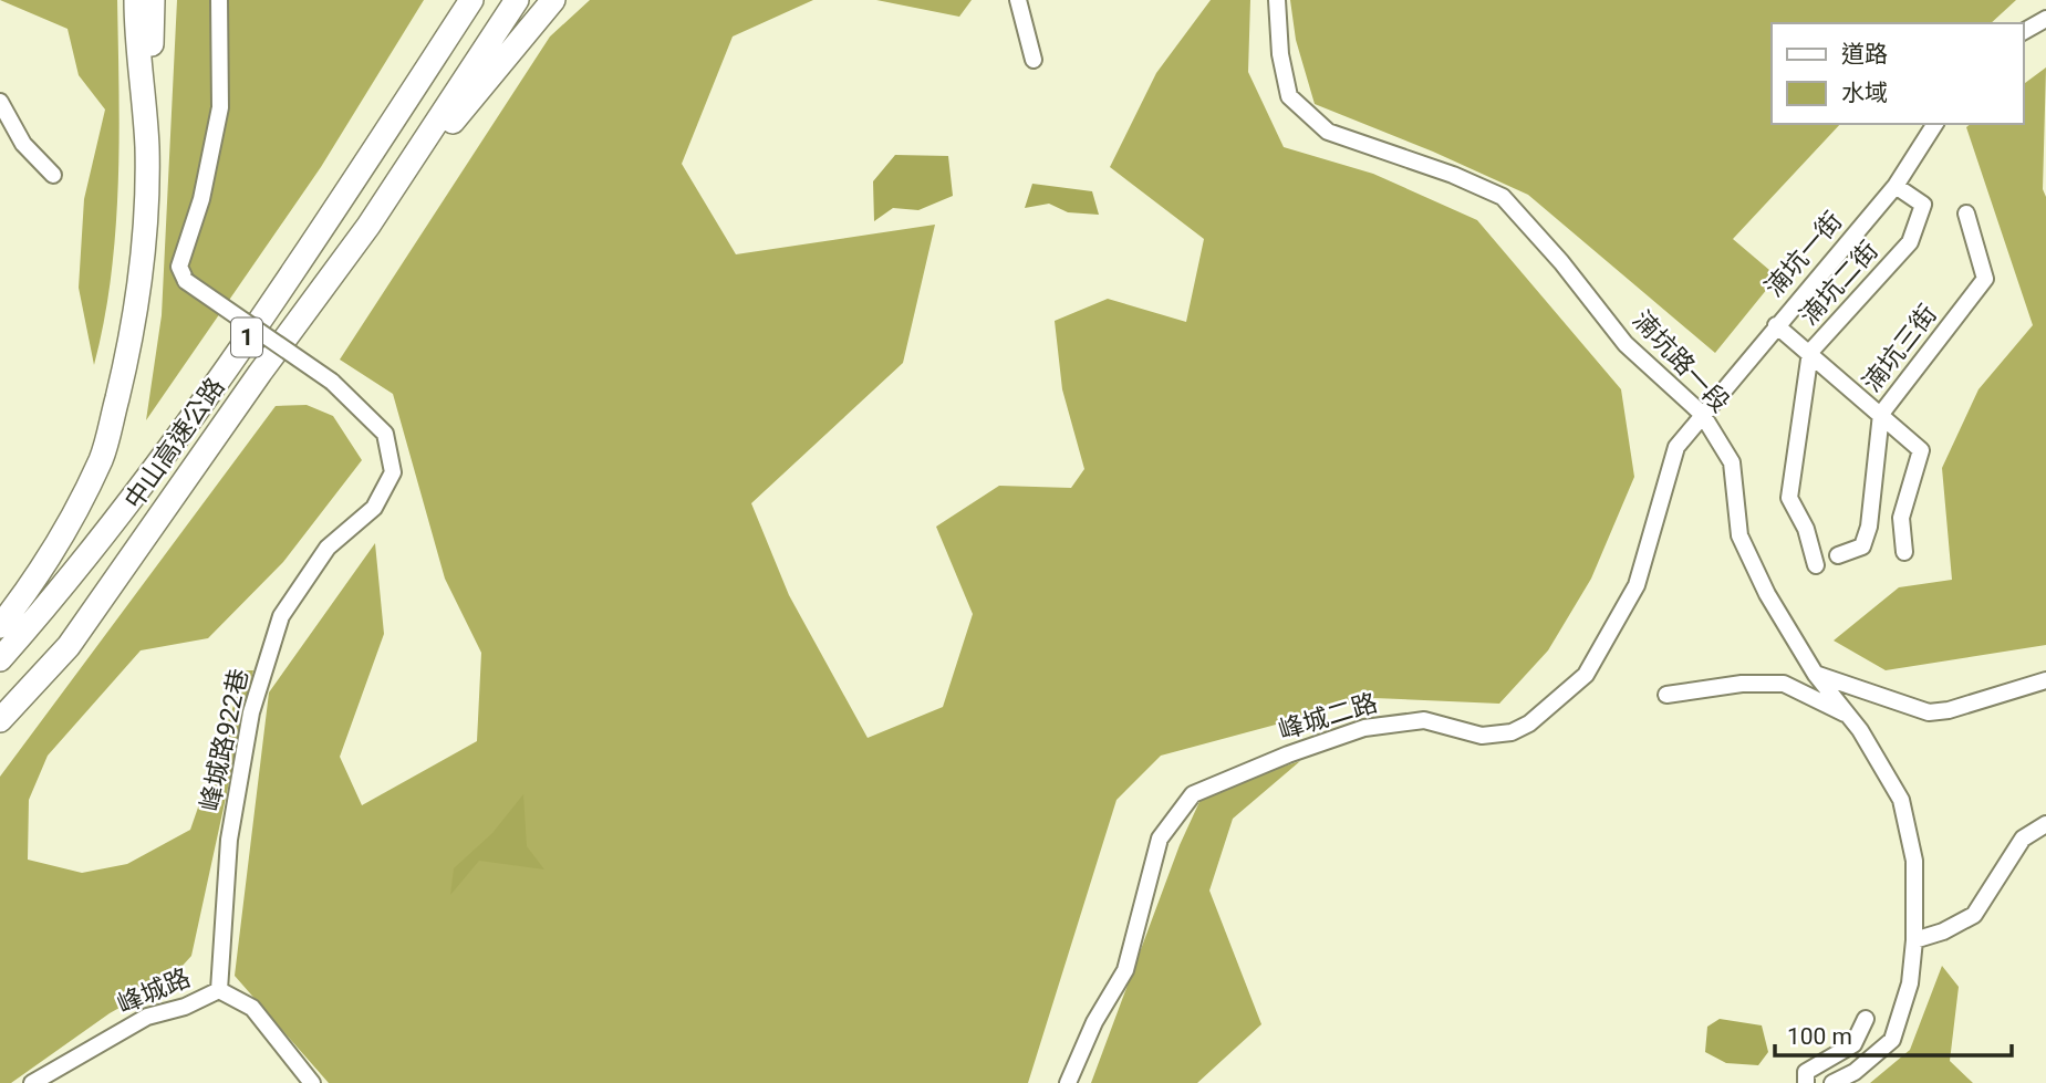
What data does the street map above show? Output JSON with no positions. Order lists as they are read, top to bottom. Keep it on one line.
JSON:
{"streets":{"highway":["1","中山高速公路"],"street":["湳坑一街","湳坑二街","湳坑三街","湳坑路一段","峰城二路","峰城路922巷","峰城路"]},"crossings":[["湳坑一街","湳坑二街"],["湳坑一街","湳坑路一段"],["湳坑一街","峰城二路"],["湳坑路一段","峰城二路"],["峰城路922巷","峰城路"]],"legend":["道路","水域"],"scale_bar":"100 m"}
